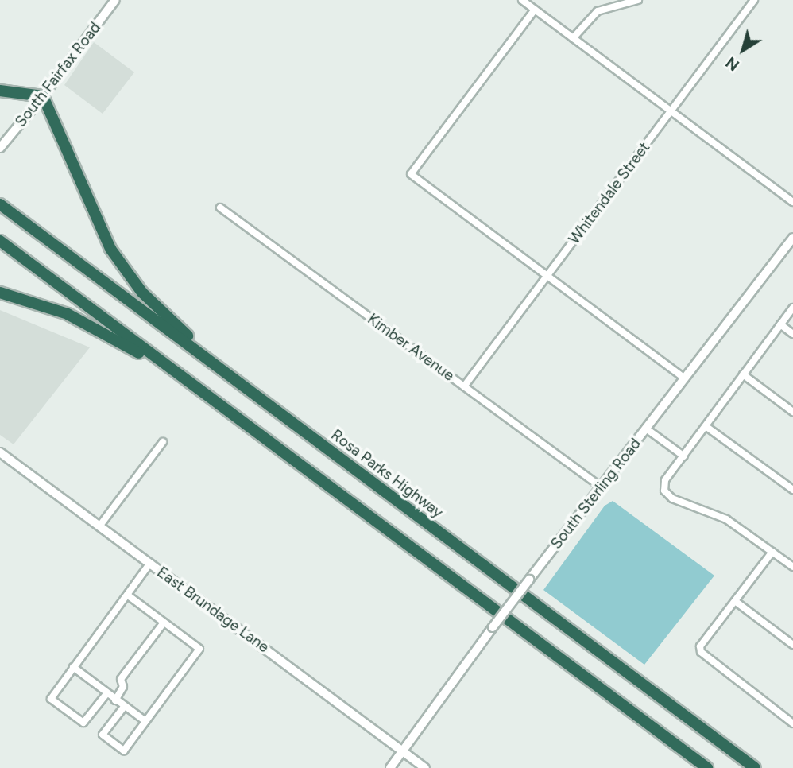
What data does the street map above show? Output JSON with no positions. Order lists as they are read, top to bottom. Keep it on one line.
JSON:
{"streets":{"highway":["Rosa Parks Highway"],"main road":["South Fairfax Road","East Brundage Lane"],"street":["Whitendale Street","Kimber Avenue","South Sterling Road"]},"crossings":[["Whitendale Street","Kimber Avenue"],["Kimber Avenue","South Sterling Road"],["South Sterling Road","East Brundage Lane"]],"north":"bottom left"}
